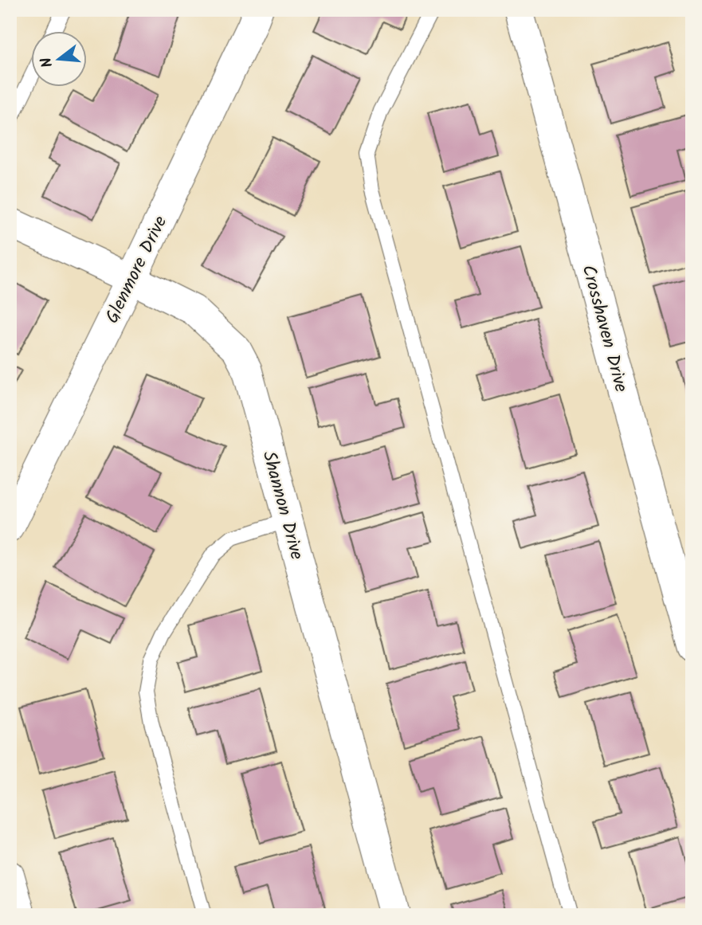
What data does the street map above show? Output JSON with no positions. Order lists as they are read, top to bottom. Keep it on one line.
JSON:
{"streets":{"street":["Glenmore Drive","Crosshaven Drive","Shannon Drive"]},"crossings":[["Glenmore Drive","Shannon Drive"]],"north":"left"}
